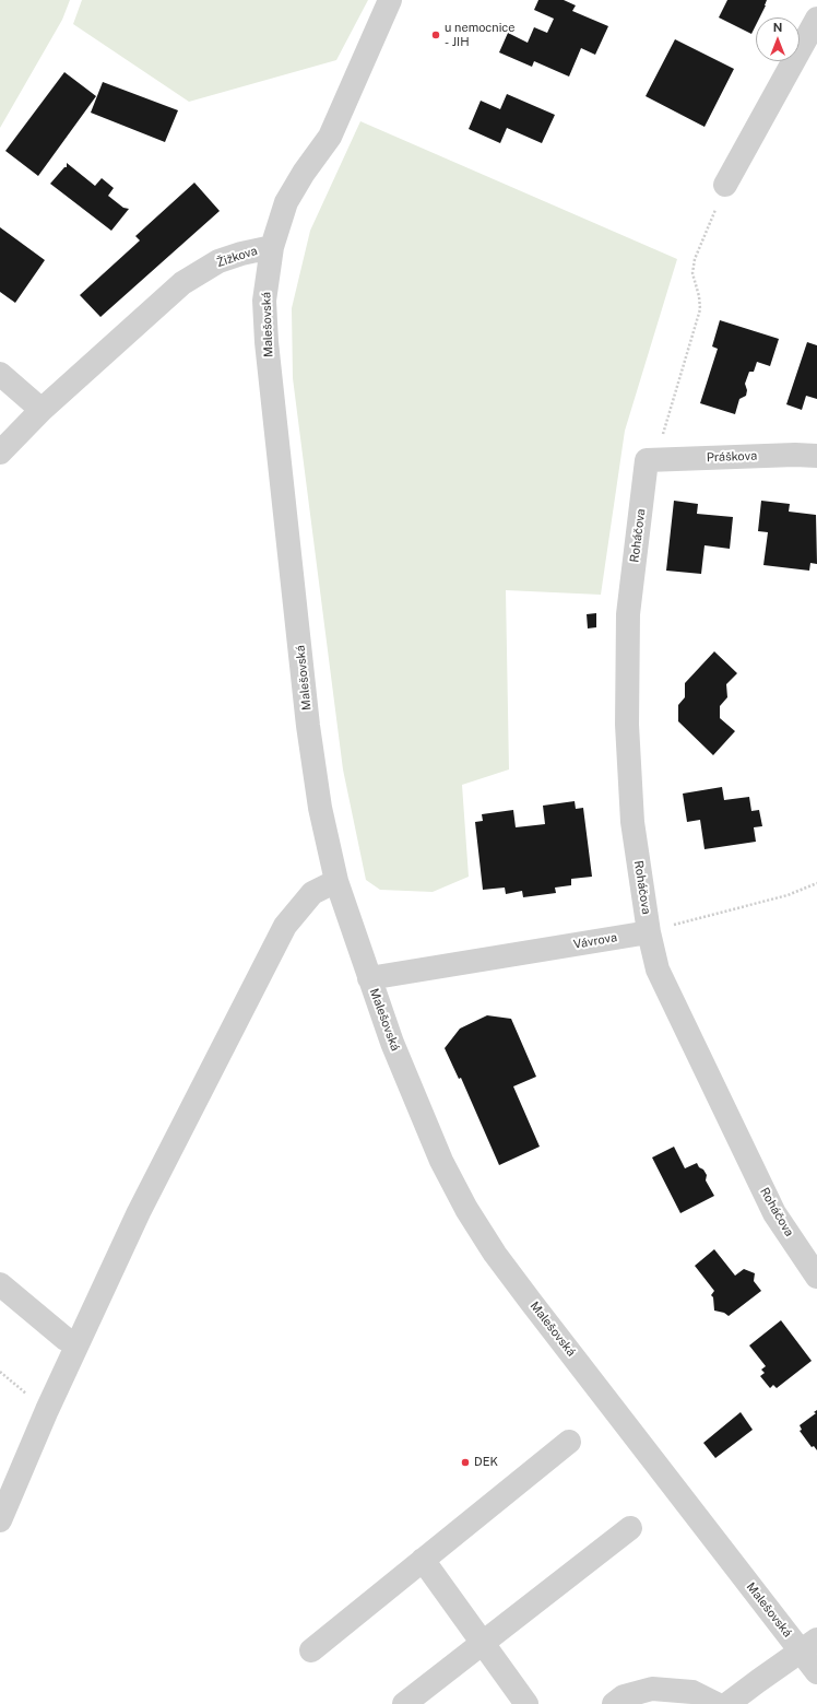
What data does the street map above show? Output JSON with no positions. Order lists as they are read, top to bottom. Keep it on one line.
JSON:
{"streets":{"street":["Žižkova","Malešovská","Práškova","Roháčova","Vávrova"]},"crossings":[["Žižkova","Malešovská"],["Malešovská","Vávrova"],["Práškova","Roháčova"],["Roháčova","Vávrova"]],"places":["u nemocnice - JIH","DEK"],"north":"top"}
